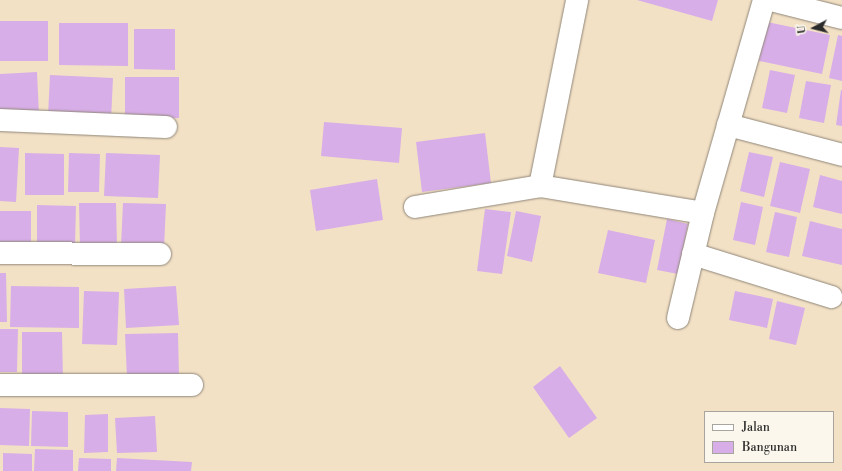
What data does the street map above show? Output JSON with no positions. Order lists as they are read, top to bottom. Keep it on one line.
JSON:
{"legend":["Jalan","Bangunan"],"north":"left"}
